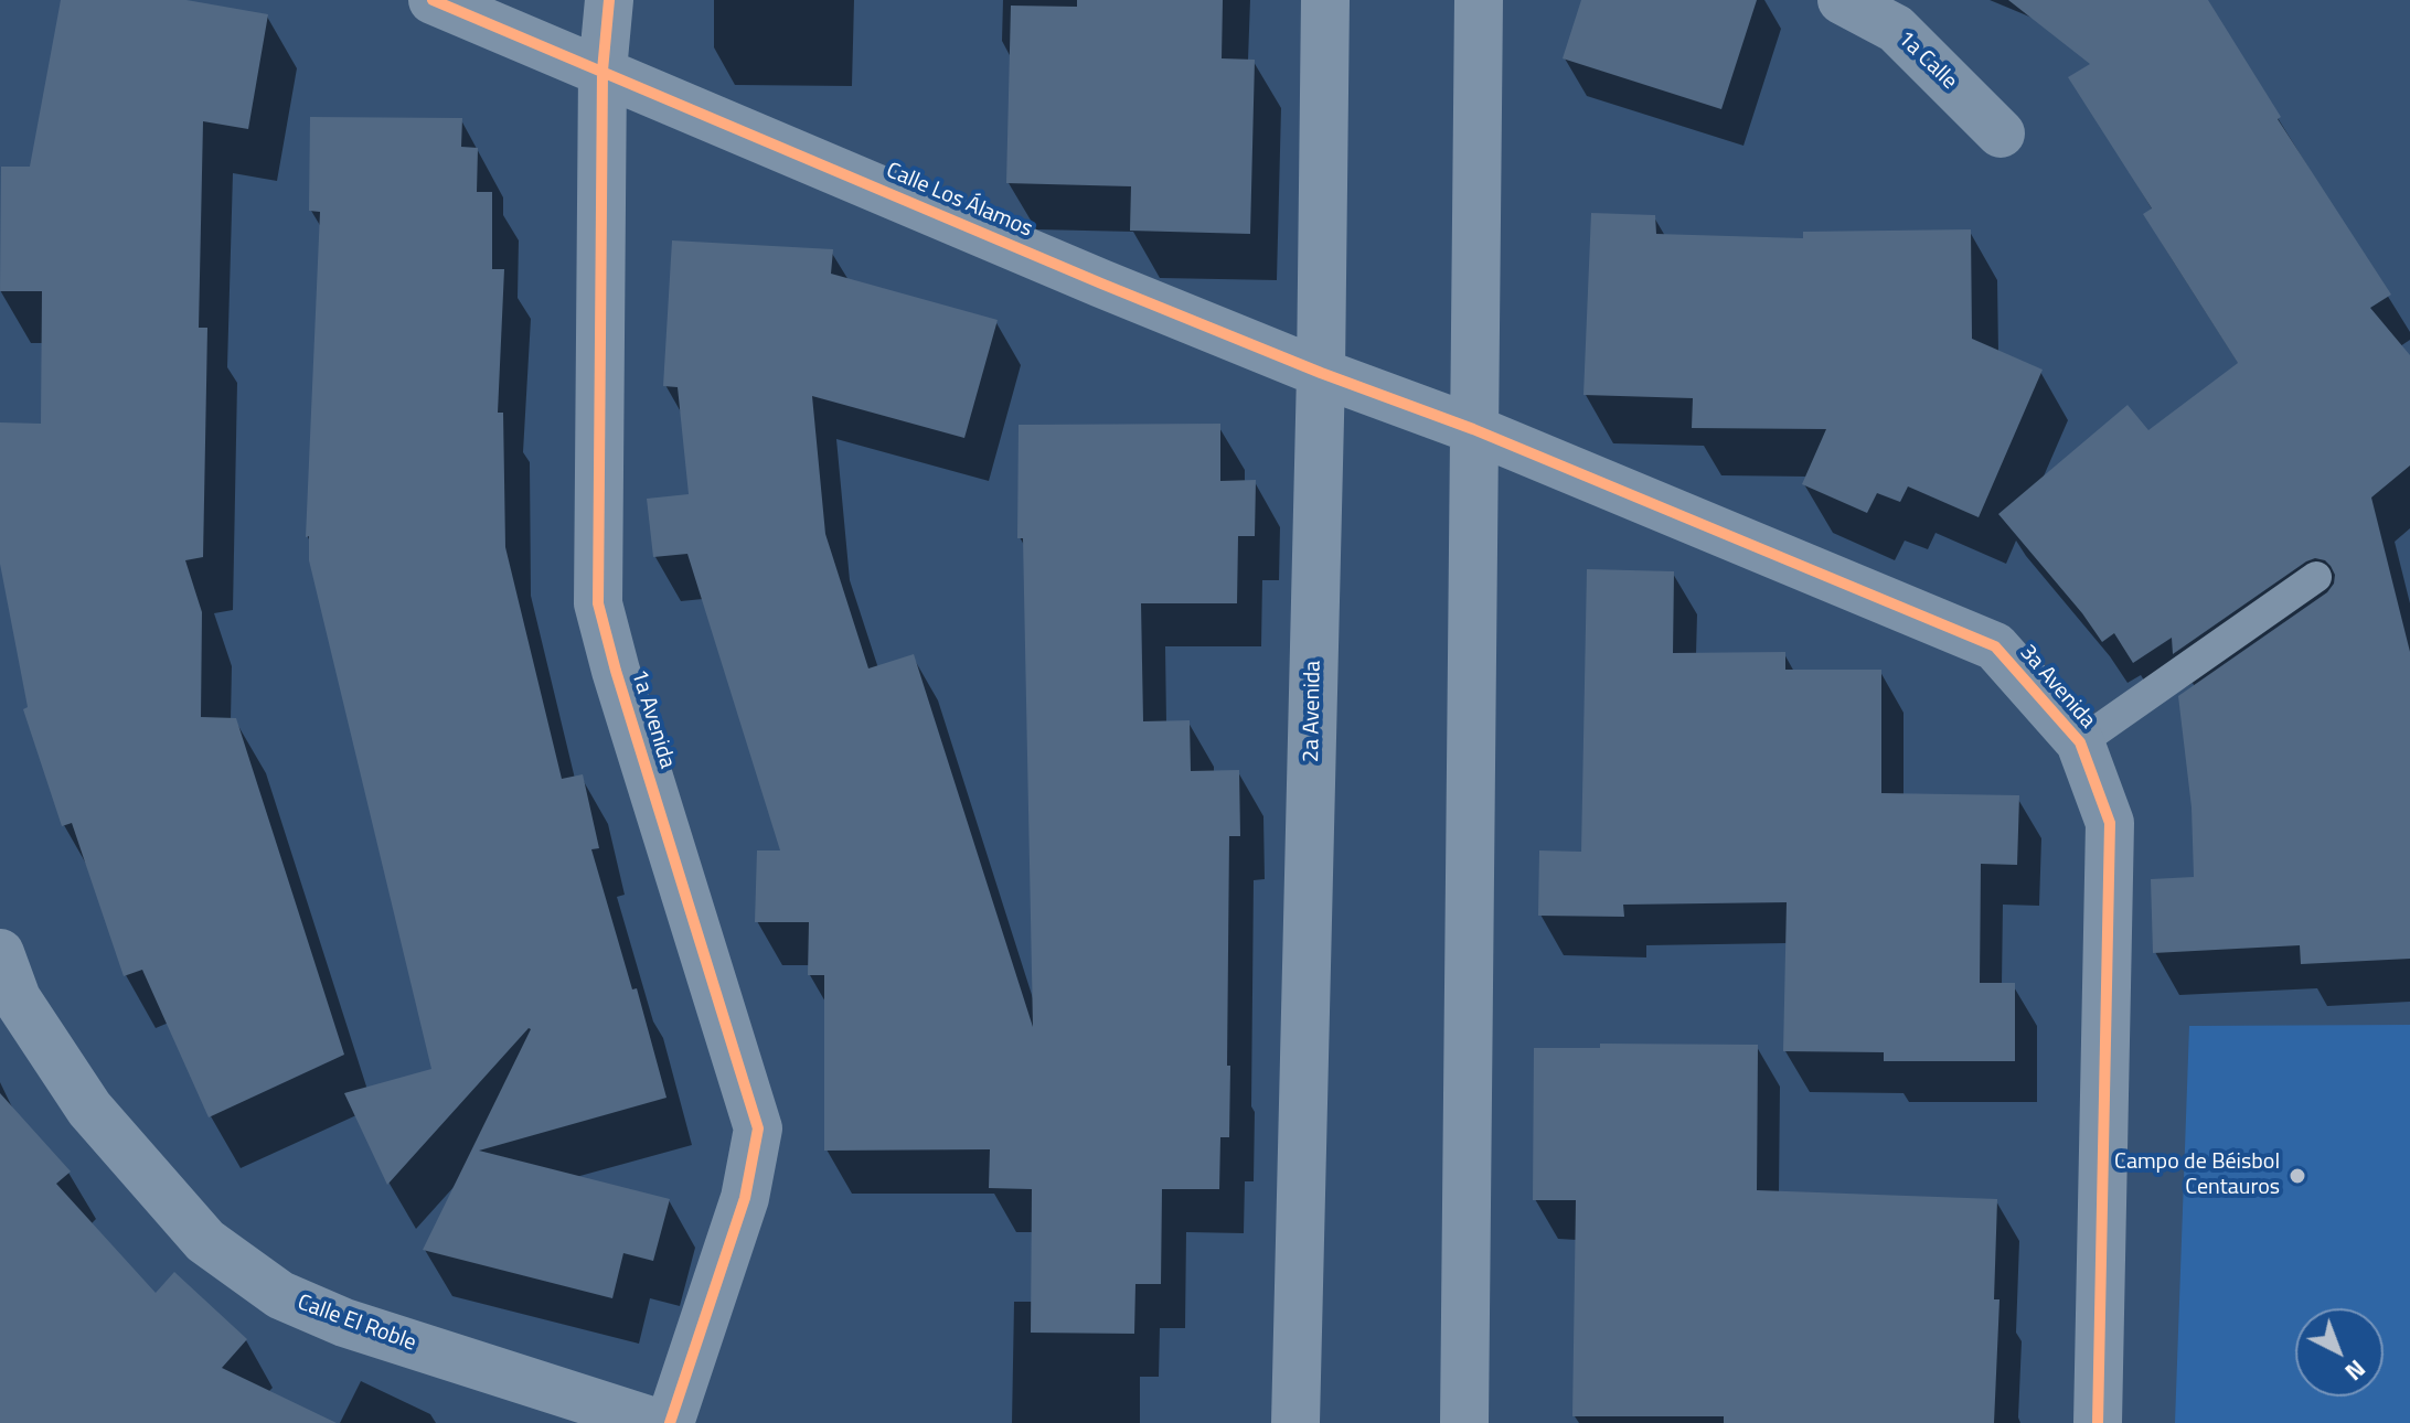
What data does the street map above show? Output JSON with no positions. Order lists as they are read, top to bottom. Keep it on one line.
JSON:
{"streets":{"street":["1a Calle","Calle Los Álamos","3a Avenida","2a Avenida","1a Avenida","Calle El Roble"]},"crossings":[["Calle Los Álamos","3a Avenida"],["Calle Los Álamos","2a Avenida"],["Calle Los Álamos","1a Avenida"]],"places":["Campo de Béisbol Centauros"],"north":"bottom right"}
